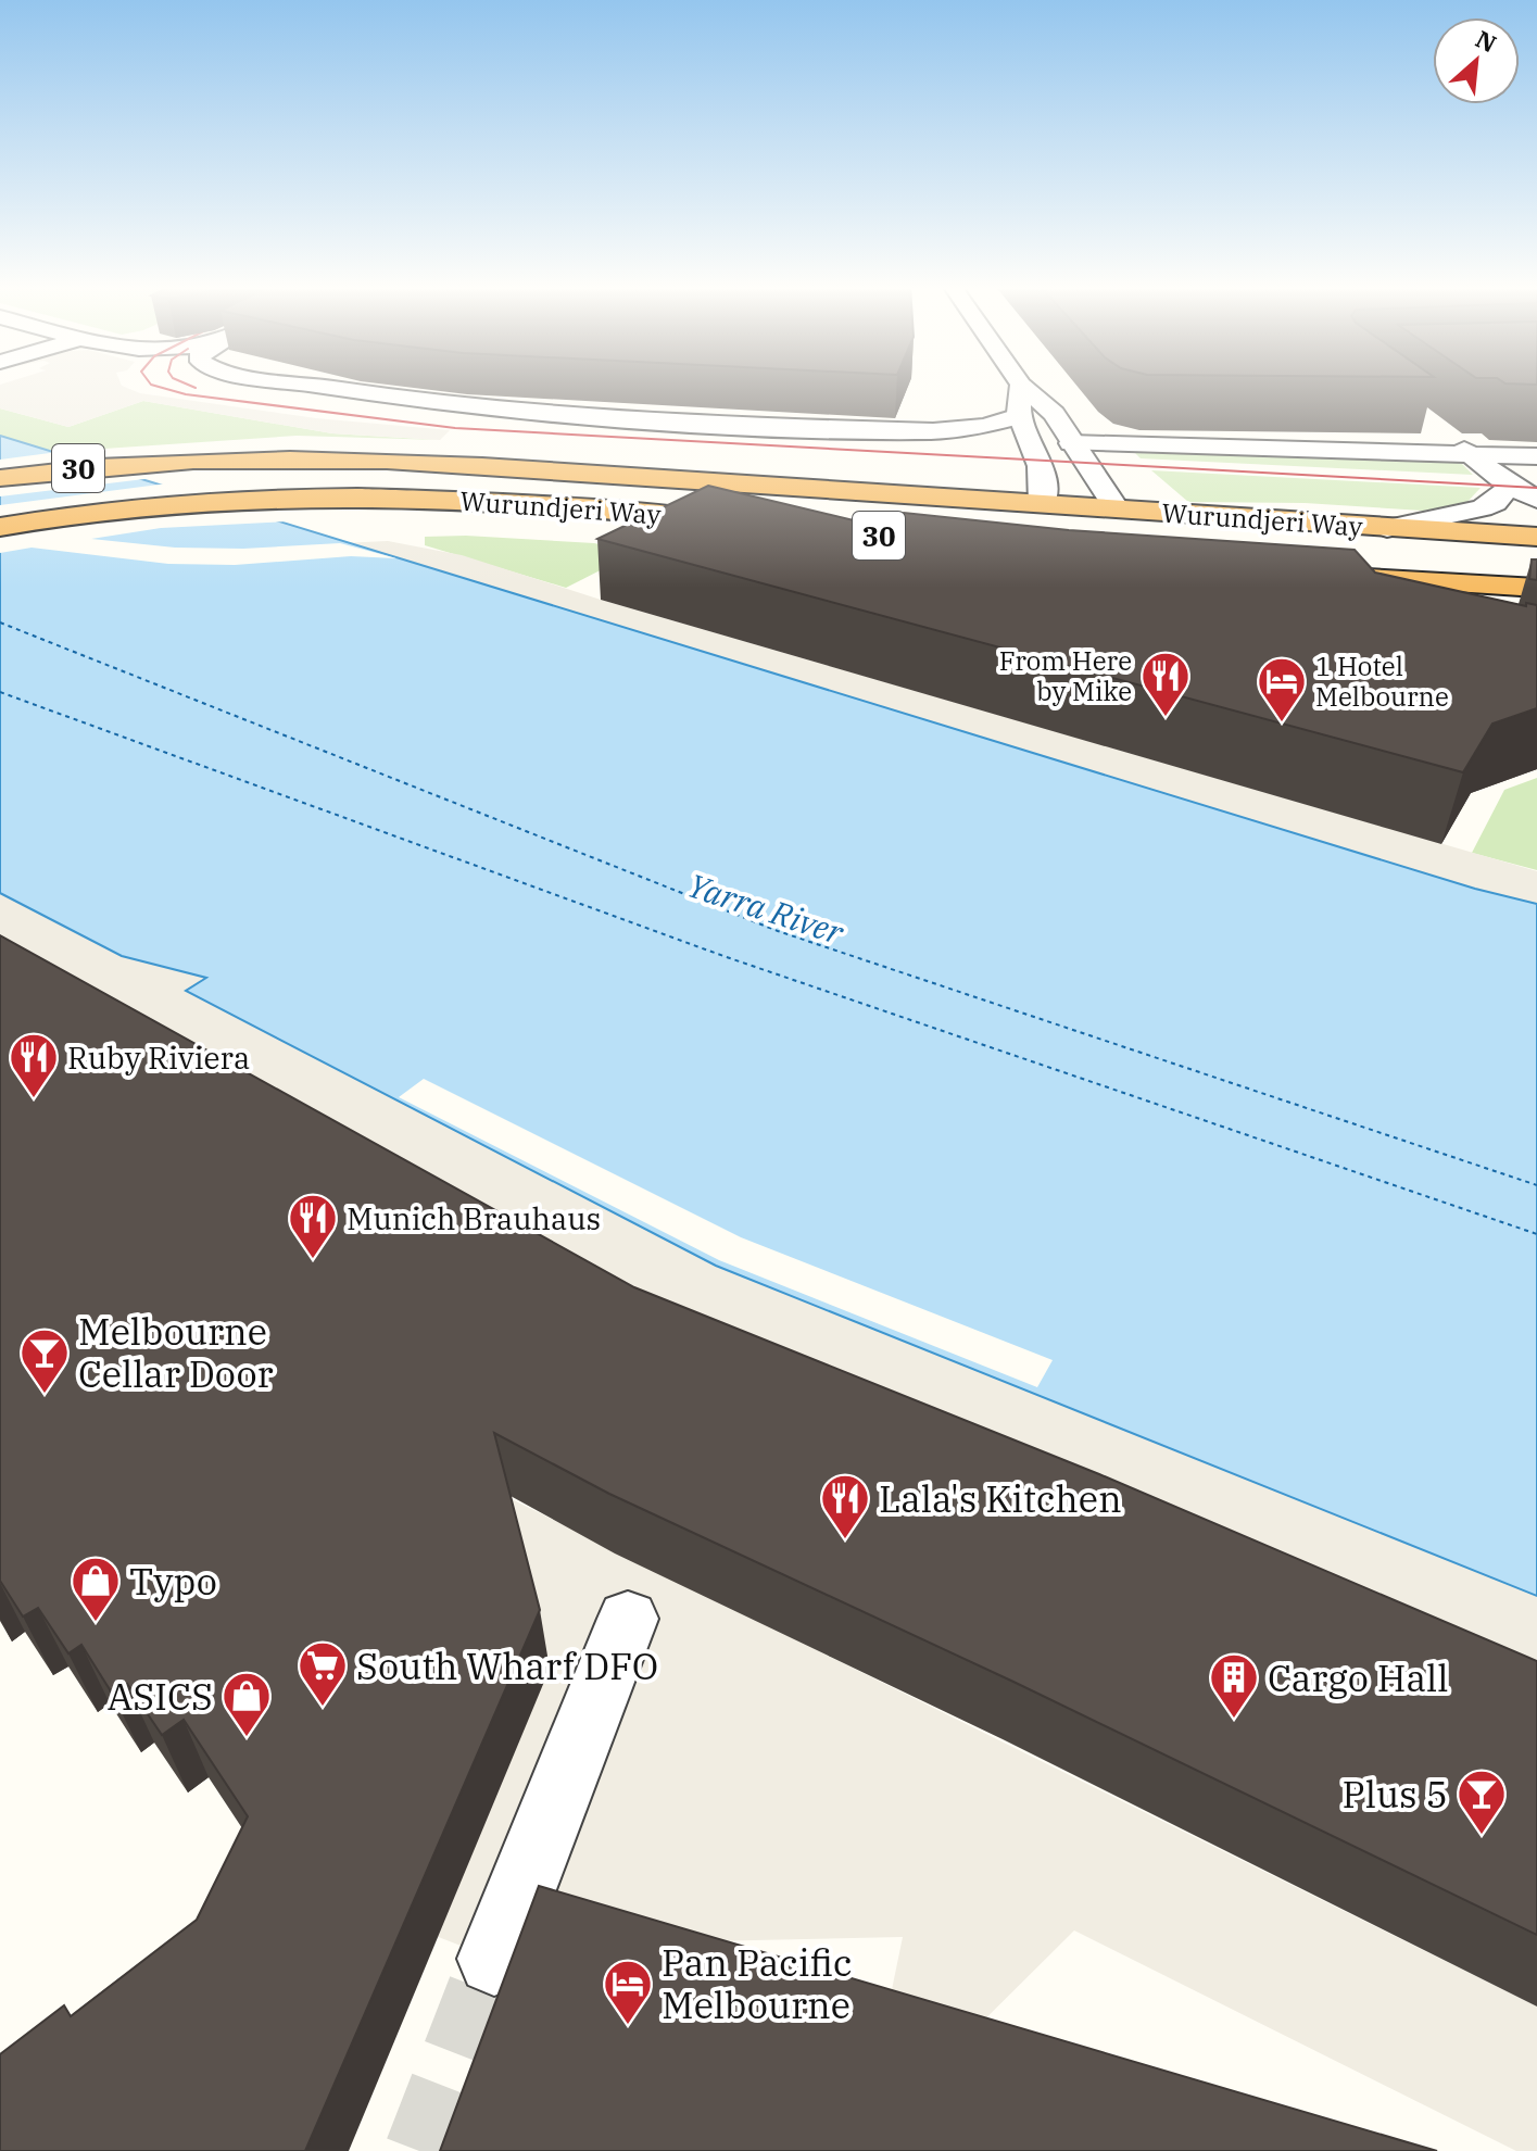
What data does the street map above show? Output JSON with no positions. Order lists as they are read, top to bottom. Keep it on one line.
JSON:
{"streets":{"highway":["30","Wurundjeri Way"]},"water":["Yarra River"],"places":{"restaurant":["From Here by Mike","Ruby Riviera","Munich Brauhaus","Lala's Kitchen"],"hotel":["1 Hotel Melbourne","Pan Pacific Melbourne"],"bar":["Melbourne Cellar Door","Plus 5"],"shop":["Typo","ASICS"],"supermarket":["South Wharf DFO"],"building":["Cargo Hall"]},"north":"top right"}
